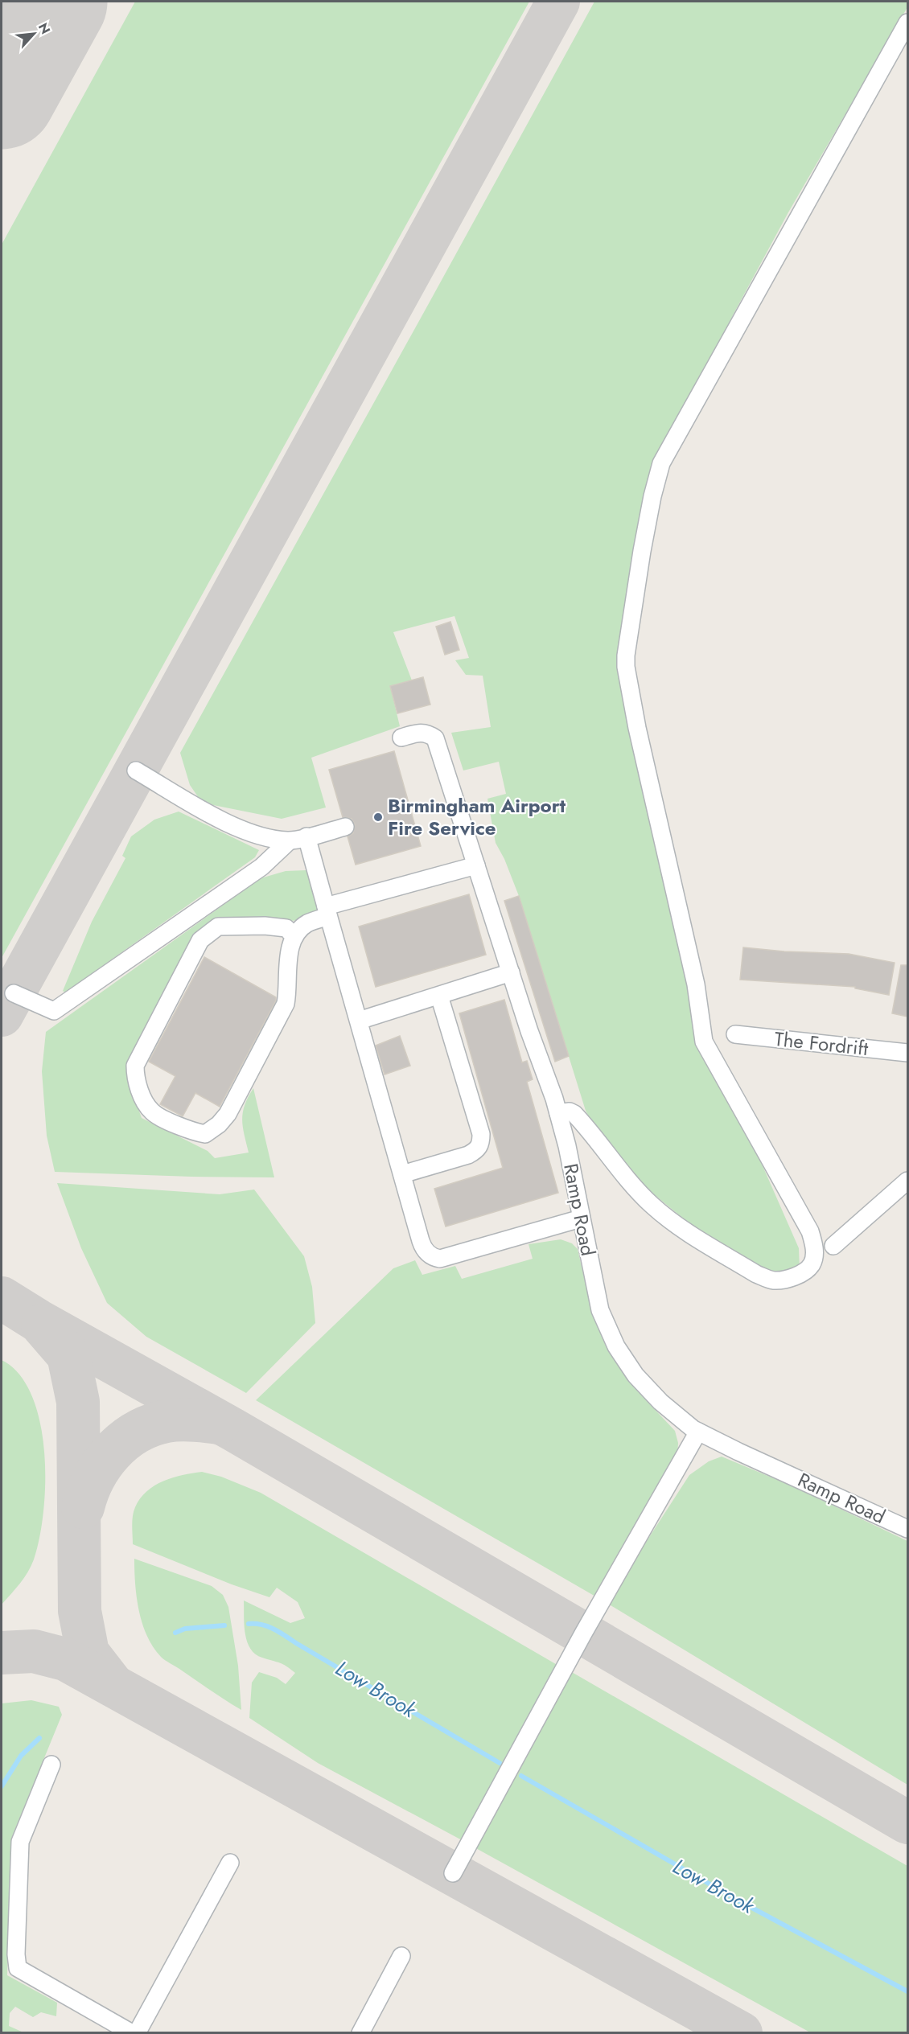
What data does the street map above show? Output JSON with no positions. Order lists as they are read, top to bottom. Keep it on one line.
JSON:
{"streets":{"street":["The Fordrift","Ramp Road"]},"water":["Low Brook"],"places":["Birmingham Airport Fire Service"],"north":"top right"}
